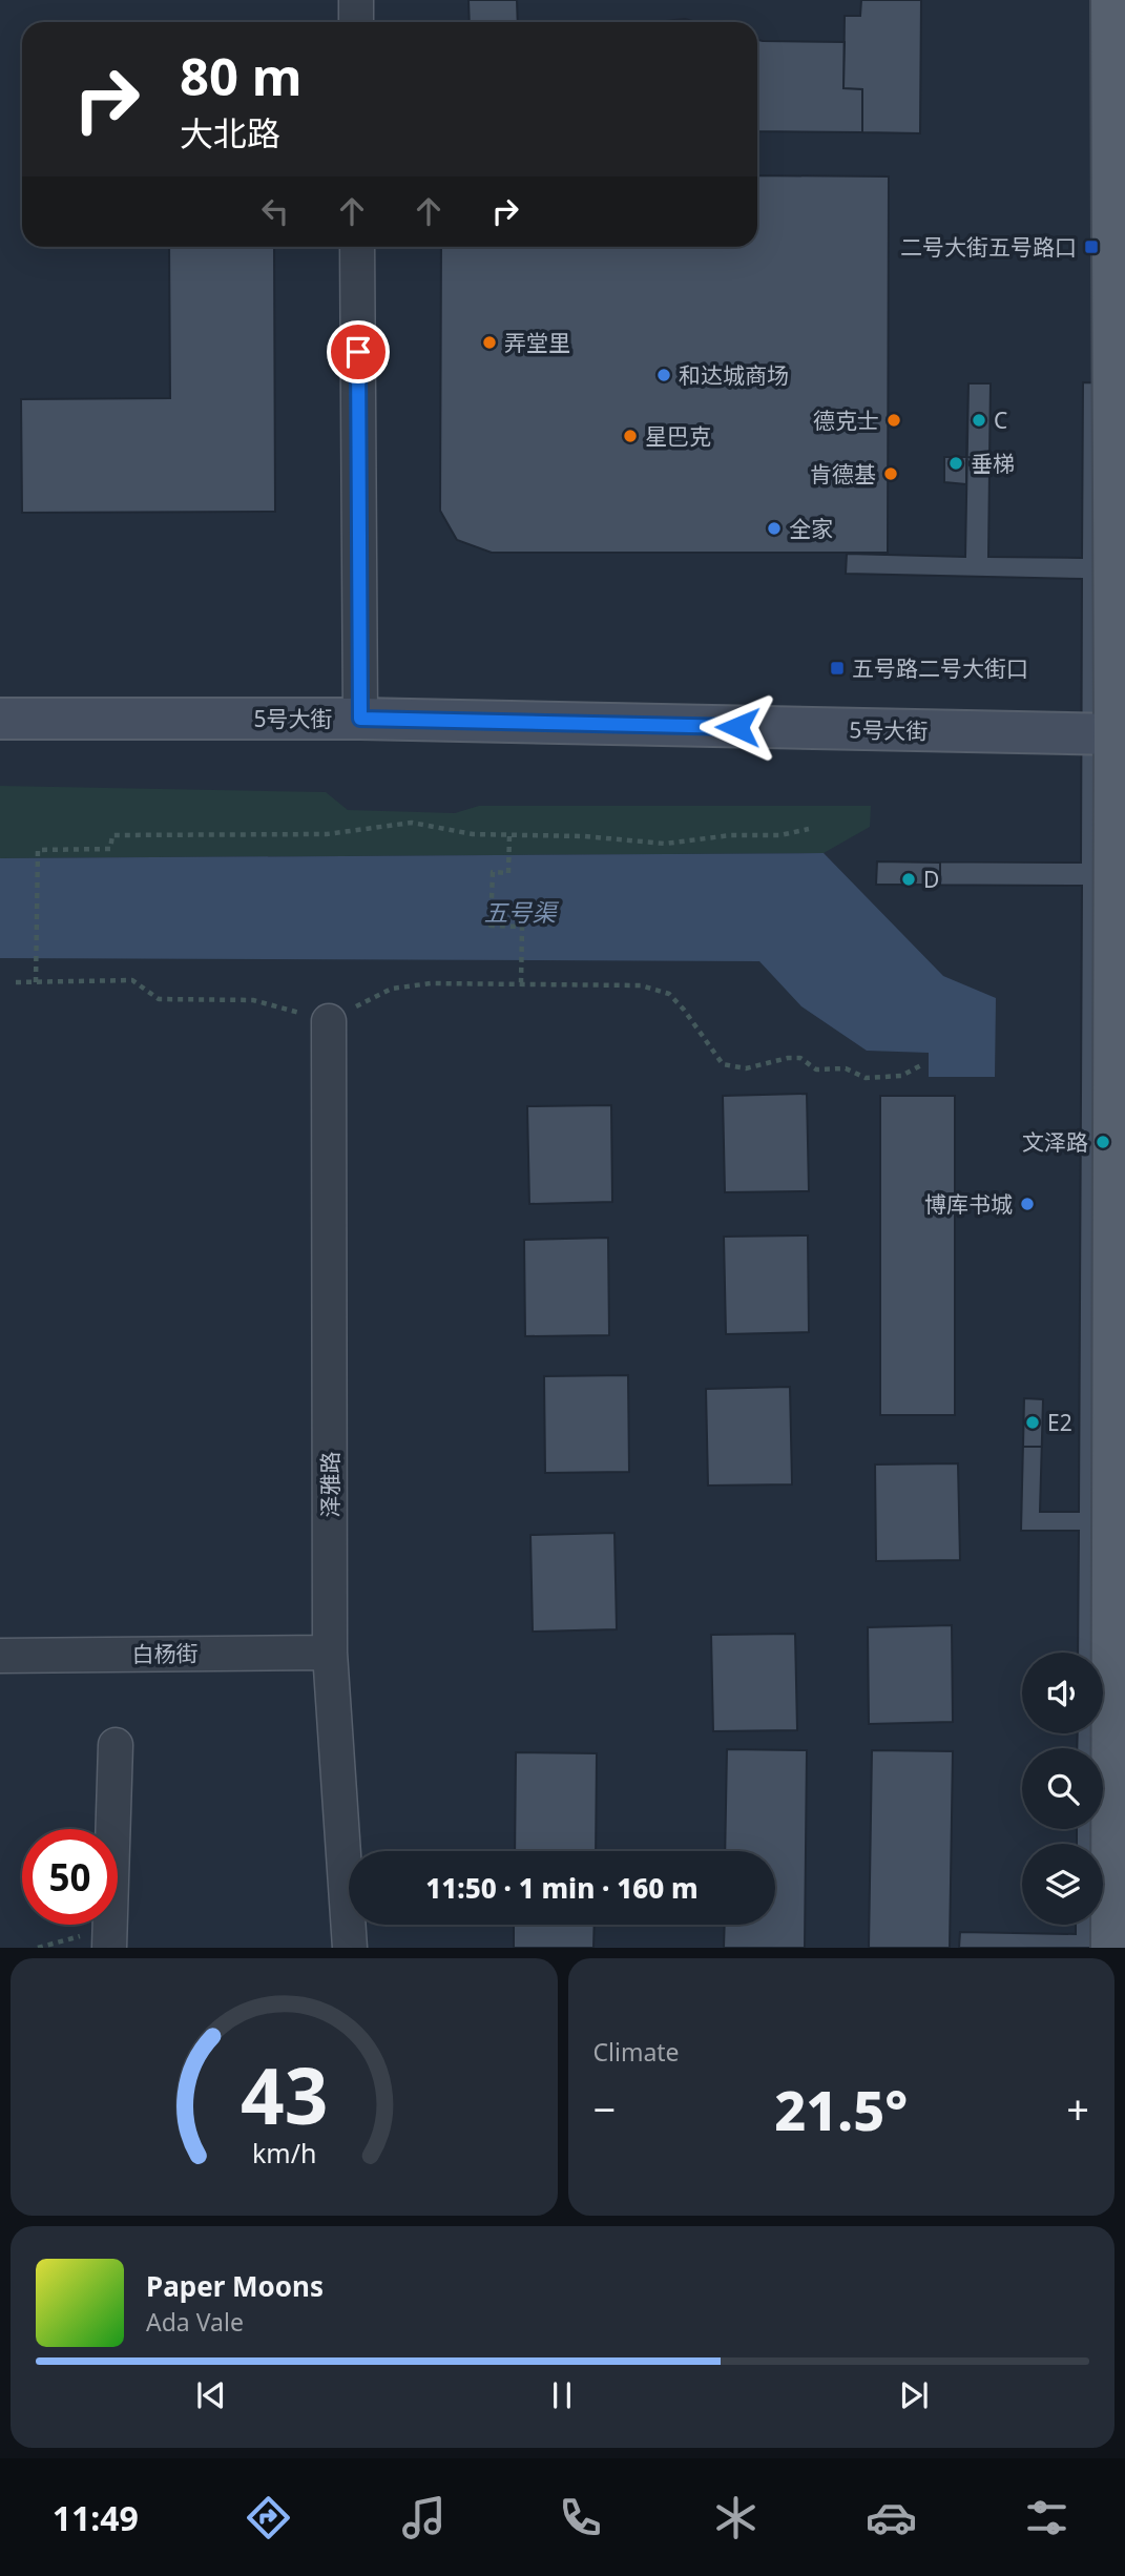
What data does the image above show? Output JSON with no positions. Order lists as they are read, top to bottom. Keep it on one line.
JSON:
{"streets":{"main road":["5号大街"],"street":["泽雅路","白杨街"]},"crossings":[["泽雅路","白杨街"]],"water":["五号渠"],"places":{"transit":["二号大街五号路口","五号路二号大街口"],"other":["弄堂里","和达城商场","德克士","C","星巴克","垂梯","肯德基","全家","D","文泽路","博库书城","E2"]},"page":{"turn":["80 m","大北路"],"limit":"50","trip":"11:50 · 1 min · 160 m","tile":"Climate","heat":["−","21.5°","+"],"song":["Paper Moons","Ada Vale"],"tabs":"11:49","gauge":["43","km/h"]}}
